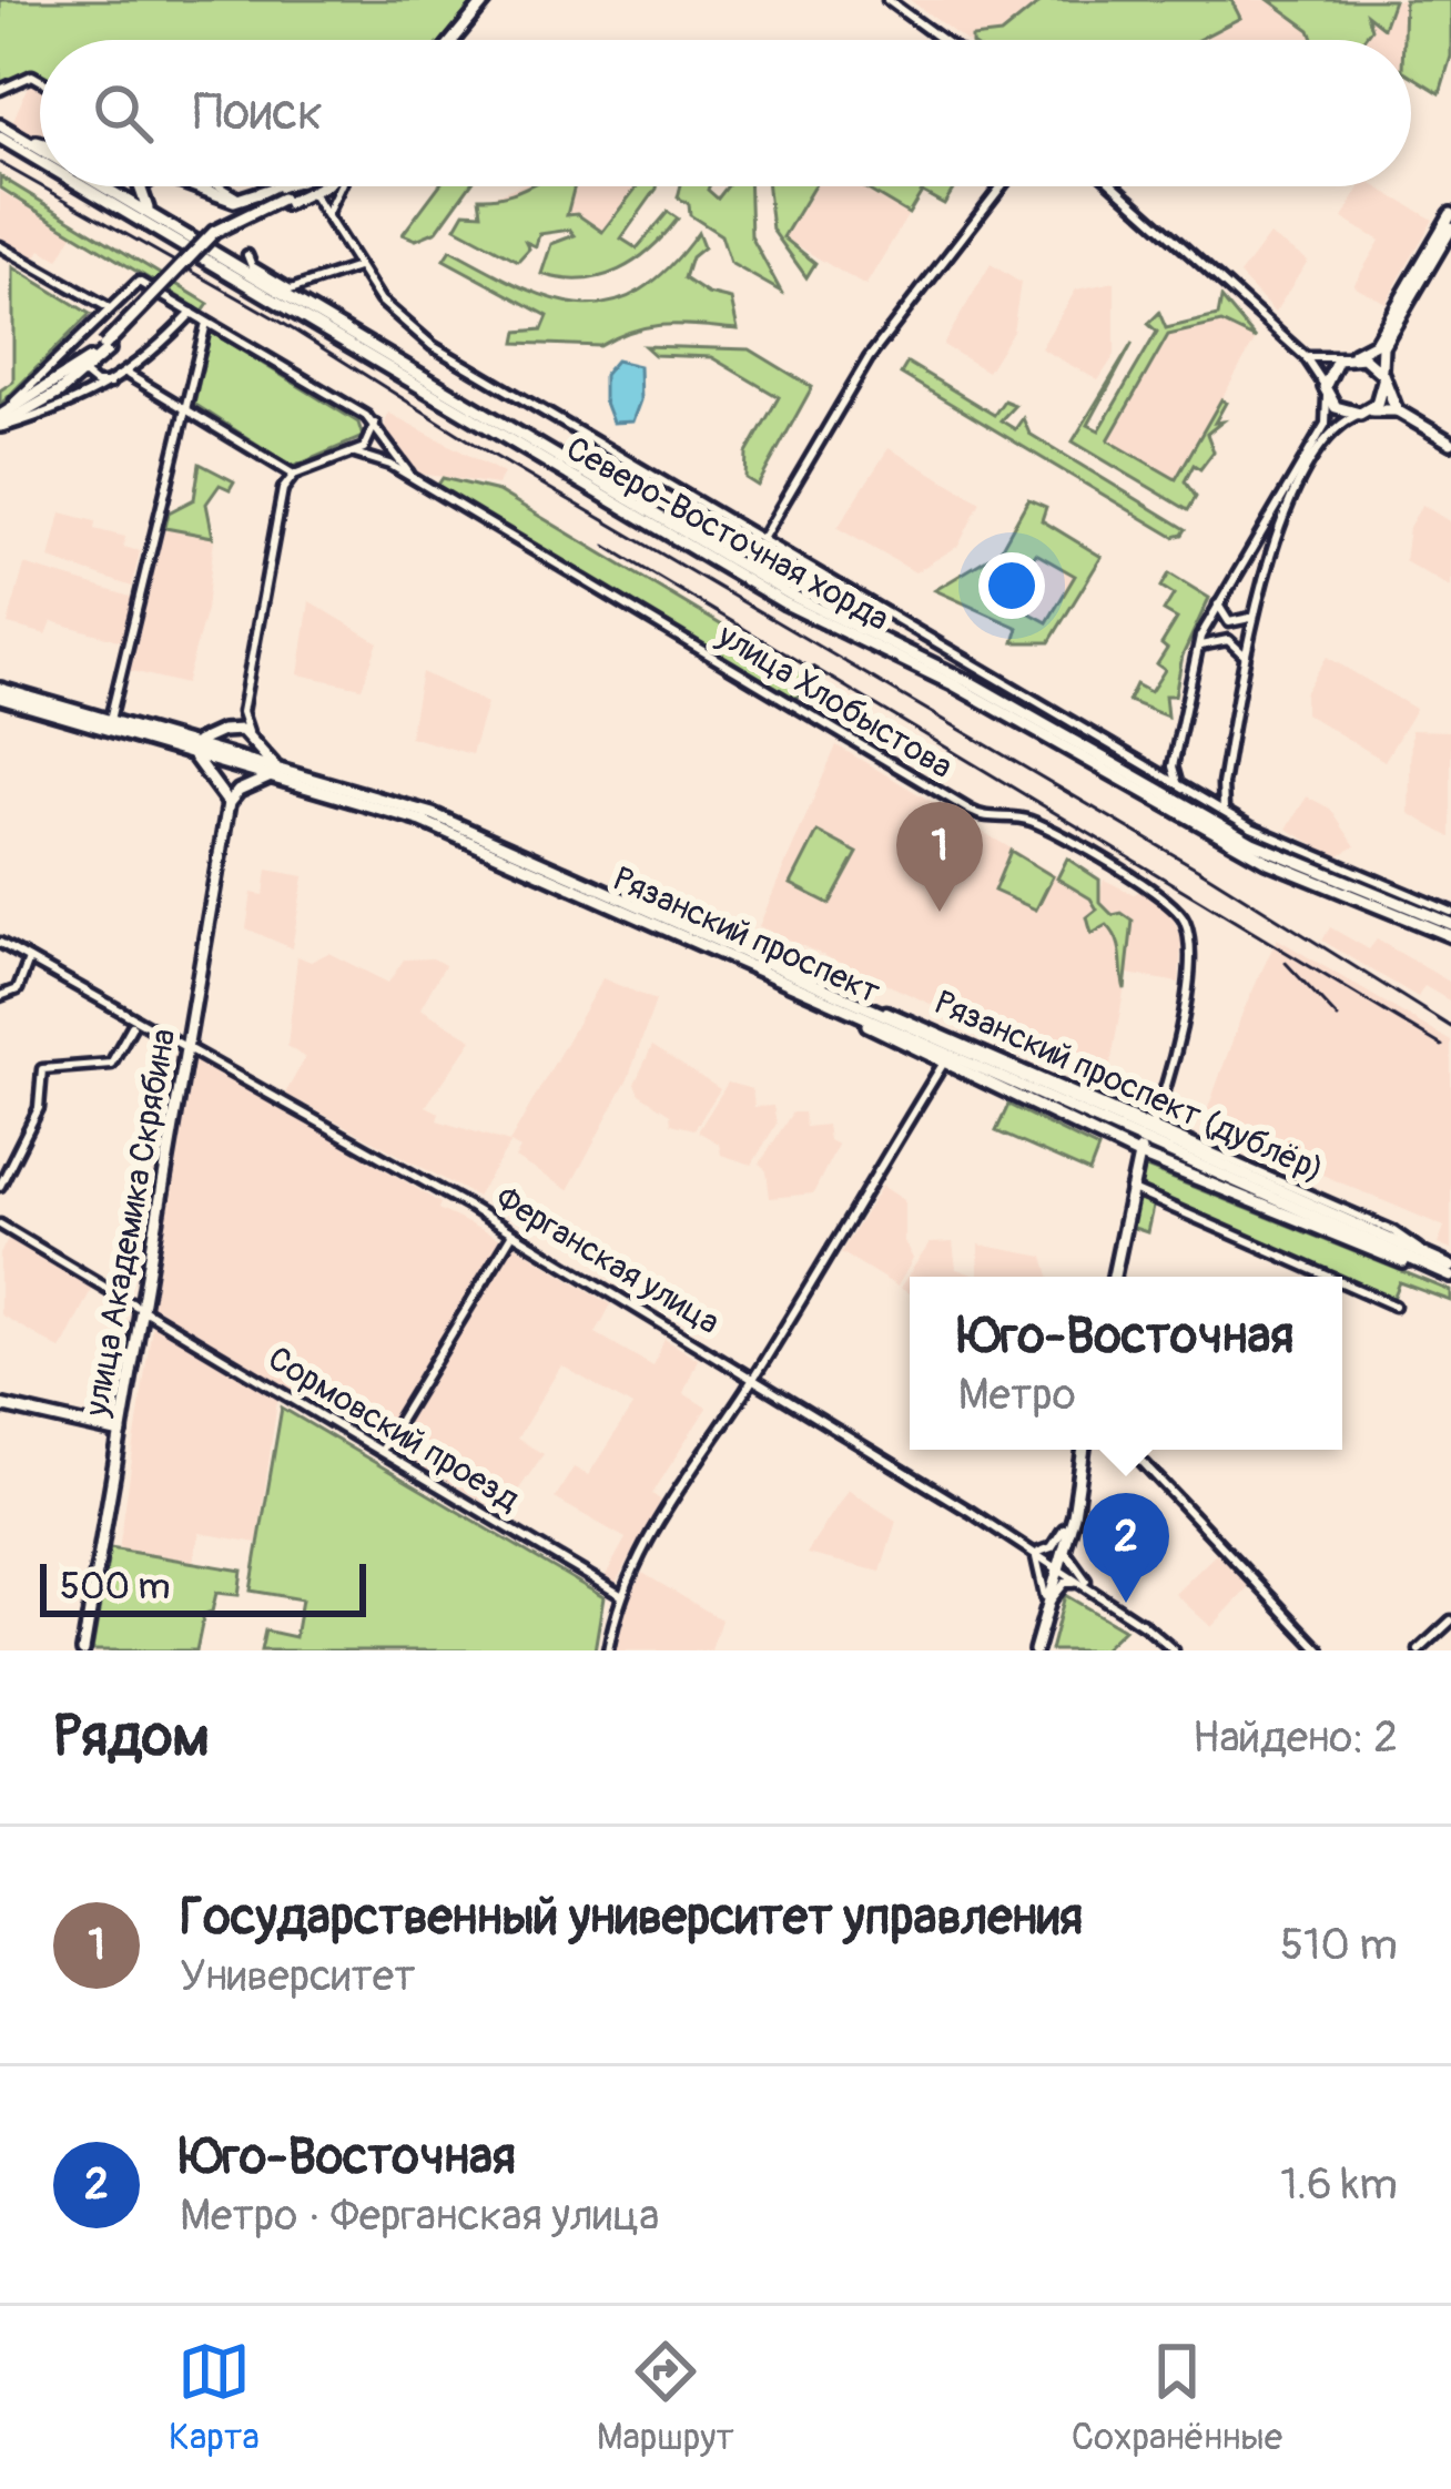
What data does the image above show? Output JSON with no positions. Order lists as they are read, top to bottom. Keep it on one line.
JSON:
{"streets":{"main road":["Северо-Восточная хорда","Рязанский проспект","Рязанский проспект (дублёр)","улица Академика Скрябина"],"street":["улица Хлобыстова","Ферганская улица","Сормовский проезд"]},"crossings":[["улица Хлобыстова","Рязанский проспект"],["Рязанский проспект","Рязанский проспект (дублёр)"],["улица Академика Скрябина","Ферганская улица"],["улица Академика Скрябина","Сормовский проезд"]],"scale_bar":"500 m","page":{"search":"Поиск","pins":["1","2"],"popup":["Юго-Восточная","Метро"],"scale":"500 m","heading":["Рядом","Найдено: 2"],"list":[{"mark":"1","name":"Государственный университет управления","note":"Университет","value":"510 m"},{"mark":"2","name":"Юго-Восточная","note":"Метро · Ферганская улица","value":"1.6 km"}],"nav":["Карта","Маршрут","Сохранённые"]}}
